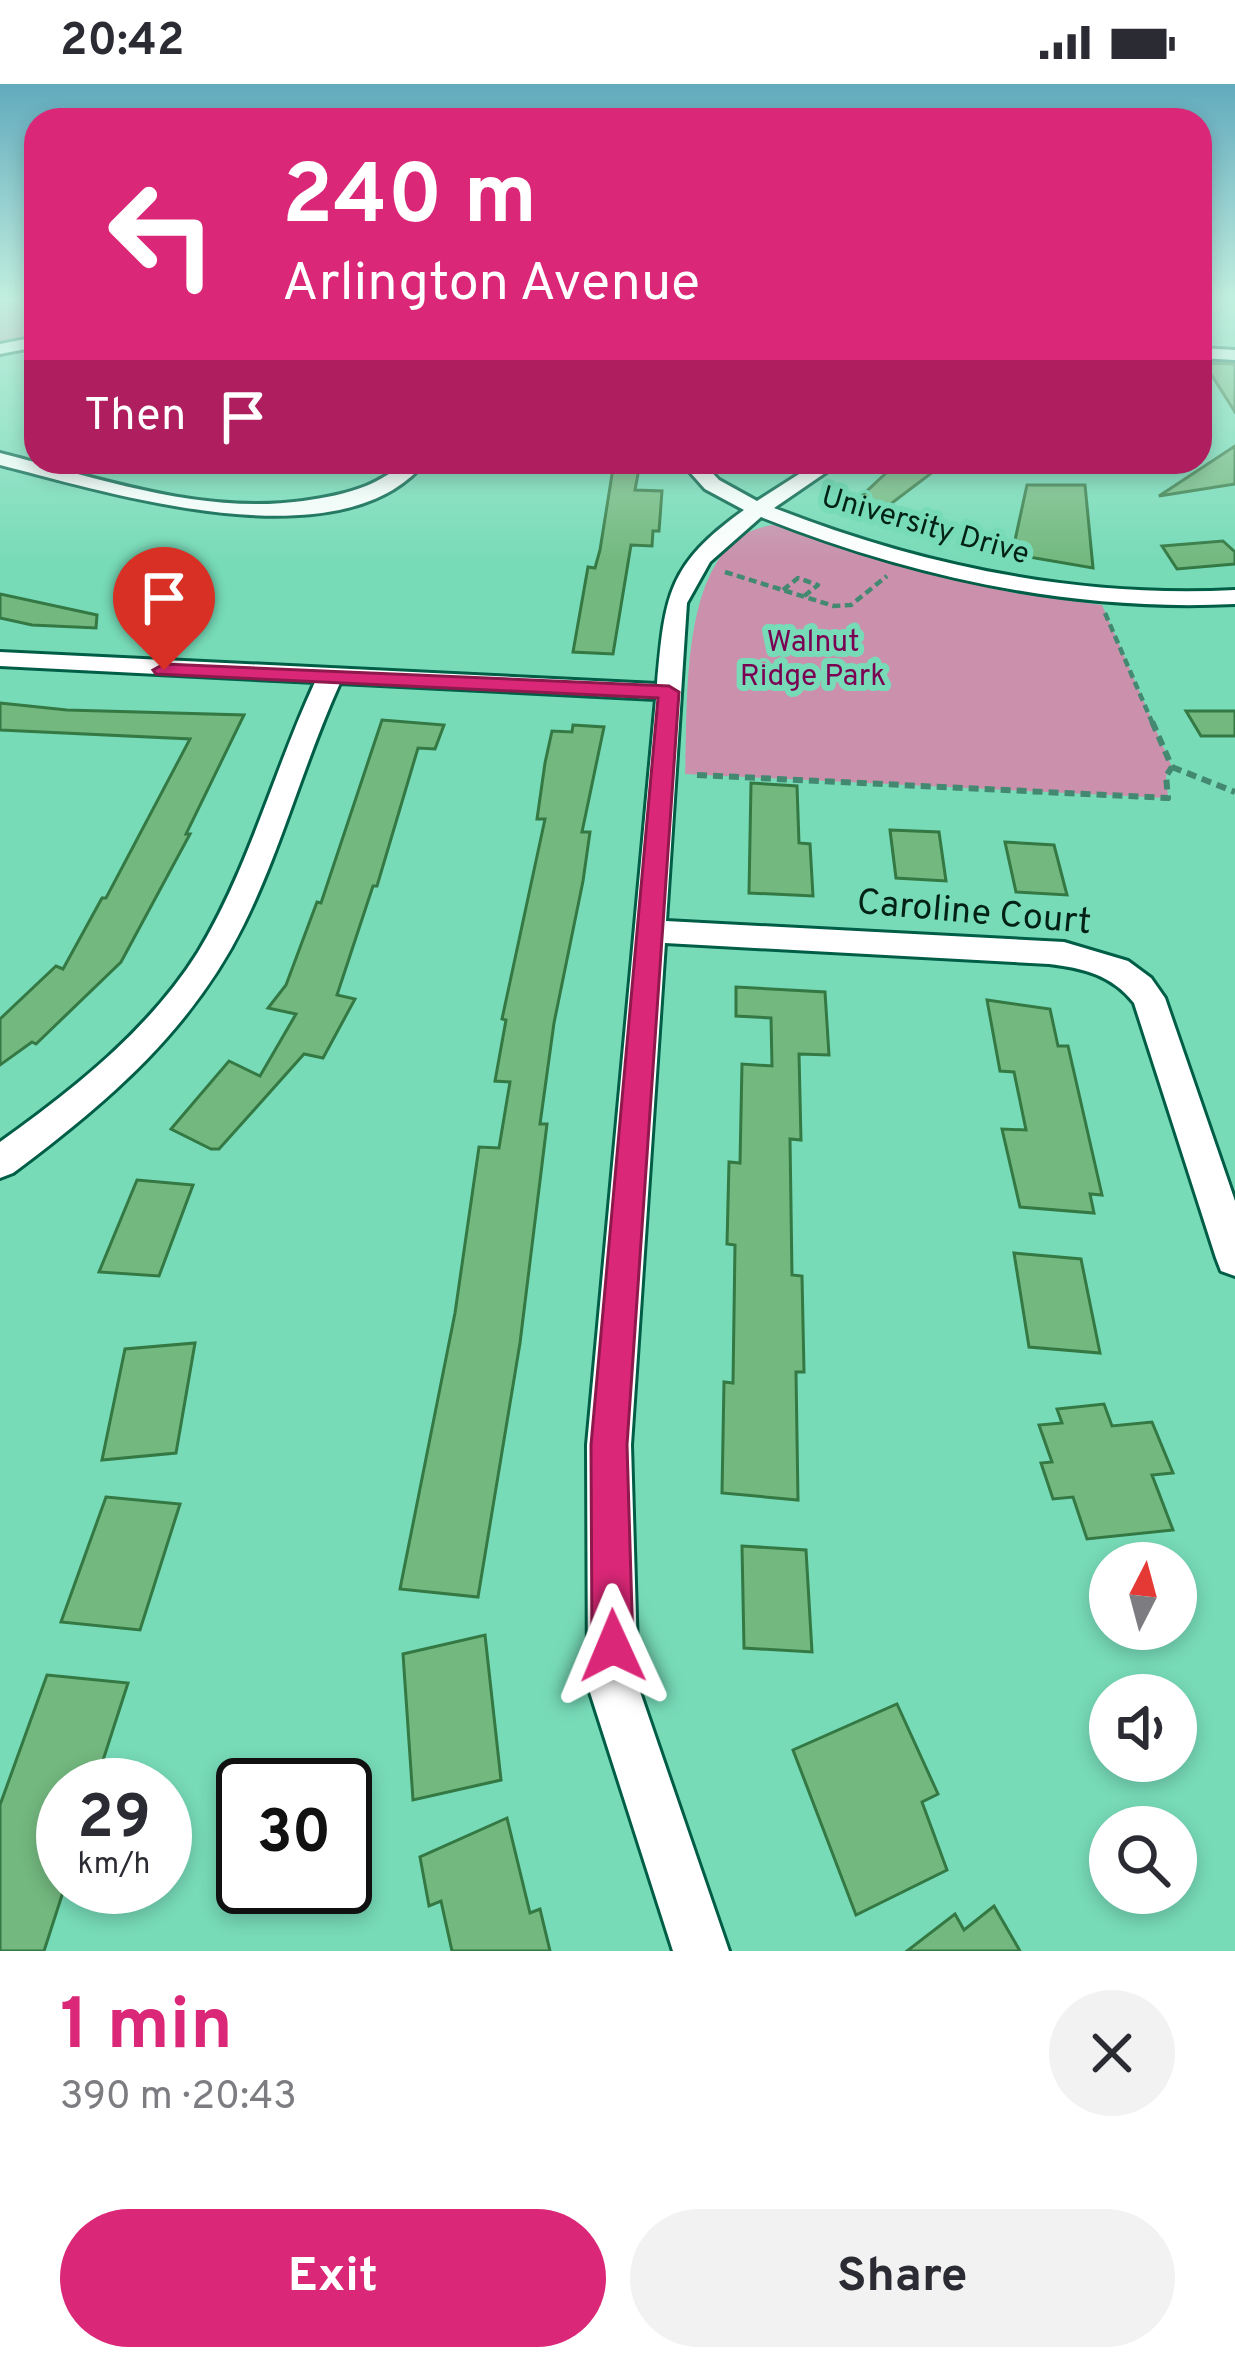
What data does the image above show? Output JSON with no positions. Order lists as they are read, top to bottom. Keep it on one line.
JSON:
{"streets":{"street":["University Drive","Caroline Court"]},"parks":["Walnut Ridge Park"],"north":"top","page":{"status":"20:42","turn":["240 m","Arlington Avenue"],"then":"Then","speed":"29 km/h","limit":"30","heading":["1 min","390 m · 20:43"],"buttons":["Exit","Share"]}}
